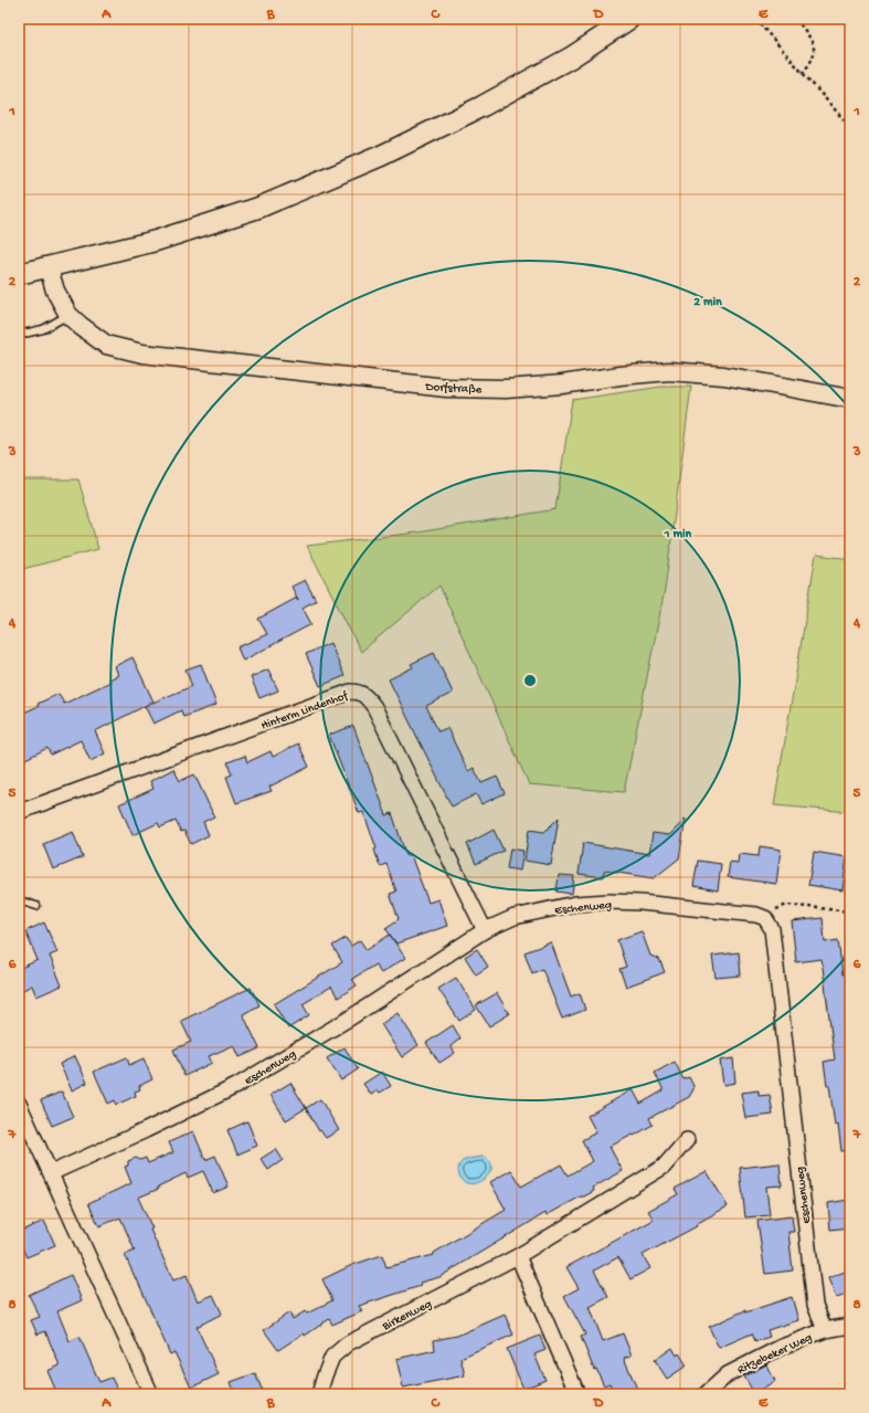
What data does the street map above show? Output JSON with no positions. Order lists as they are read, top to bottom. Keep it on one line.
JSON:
{"streets":{"street":["Dorfstraße","Hinterm Lindenhof","Eschenweg","Birkenweg","Ritzebeker Weg"]},"crossings":[["Hinterm Lindenhof","Eschenweg"],["Eschenweg","Ritzebeker Weg"]],"grid":{"columns":["A","B","C","D","E"],"rows":["1","2","3","4","5","6","7","8"]},"rings":["2 min","1 min"]}
